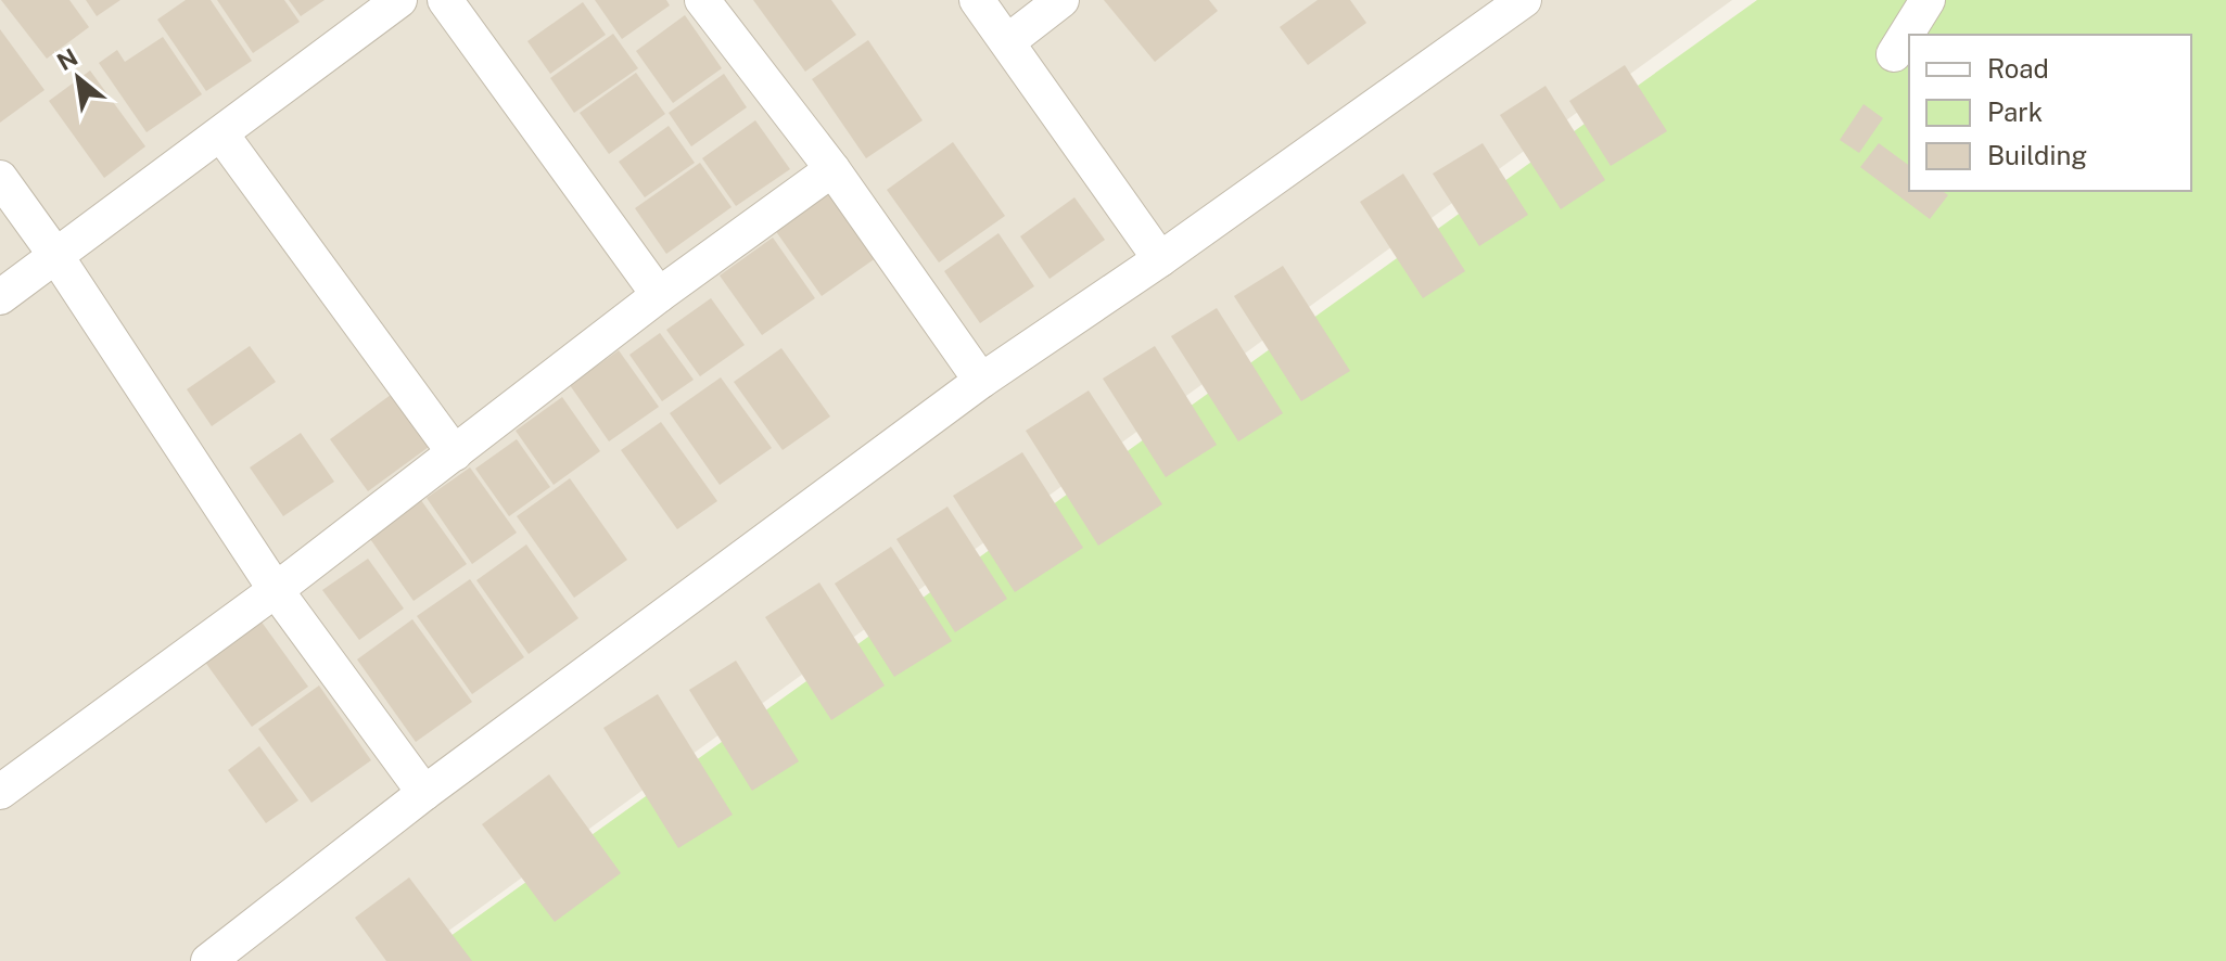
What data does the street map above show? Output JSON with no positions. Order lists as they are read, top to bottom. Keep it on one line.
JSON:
{"legend":["Road","Park","Building"],"north":"top left"}
